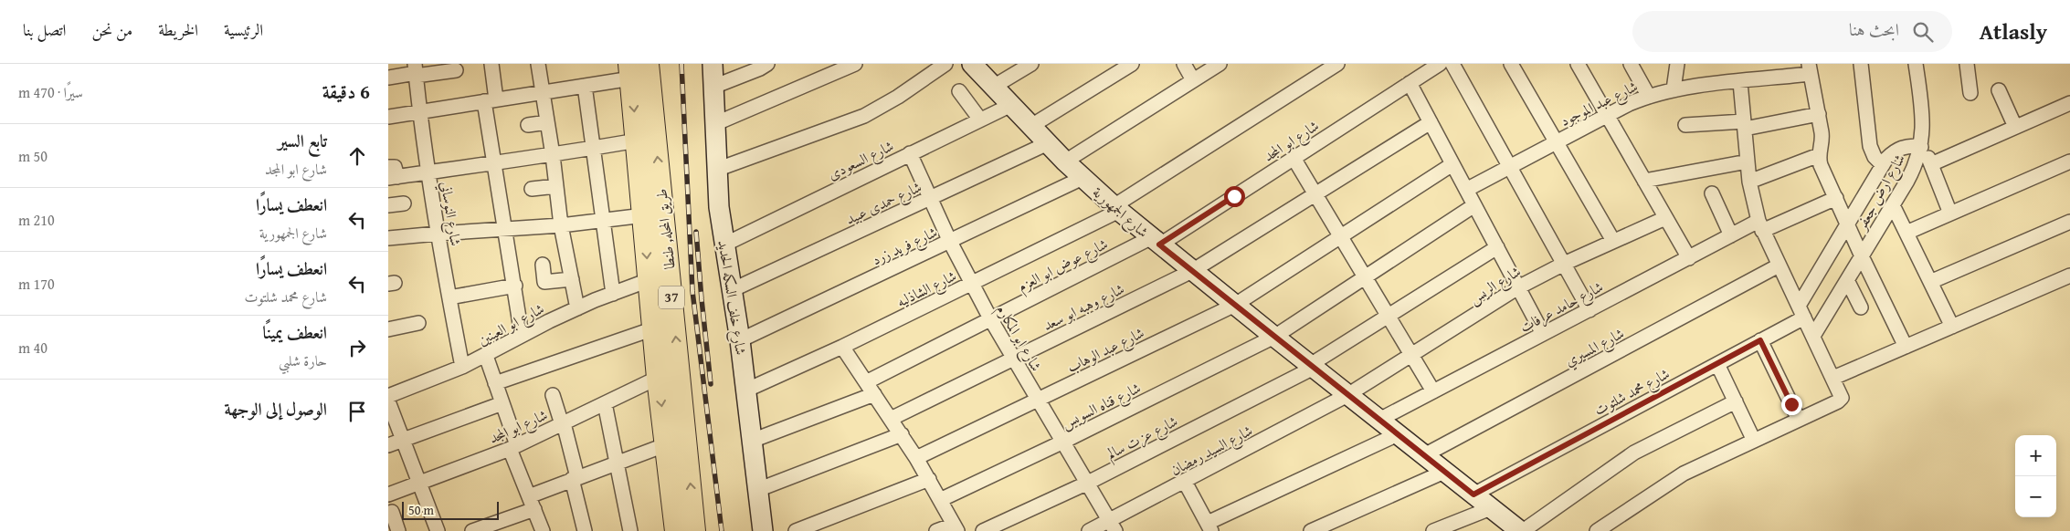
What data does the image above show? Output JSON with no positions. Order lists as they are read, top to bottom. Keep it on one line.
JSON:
{"streets":{"main road":["طريق المحله, طنطا","37"],"street":["شارع عبد الموجود","شارع ابو المجد","شارع السعودى","شارع ارض جعفر","شارع حمدى عبيد","شارع الجمهورية","شارع النوساني","شارع فريد زرد","شارع عوض ابو العزم","شارع الريس","شارع الشاذليه","شارع خلف السكه الحديد","شارع وهبه ابو سعد","شارع حامد عرفات","شارع ابو العينين","شارع ابو المكارم","شارع المسيري","شارع عبد الوهاب","شارع محمد شلتوت","شارع قناه السويس","شارع عزت سالم","شارع السيد رمضان"]},"crossings":[["شارع ابو المجد","شارع الجمهورية"],["شارع ابو المجد","طريق المحله, طنطا"],["شارع ابو المجد","شارع عوض ابو العزم"],["شارع السعودى","شارع الجمهورية"],["شارع السعودى","شارع خلف السكه الحديد"],["شارع السعودى","شارع ابو المكارم"],["شارع ارض جعفر","شارع محمد شلتوت"],["شارع حمدى عبيد","شارع الجمهورية"],["شارع حمدى عبيد","شارع خلف السكه الحديد"],["شارع حمدى عبيد","شارع ابو المكارم"],["شارع الجمهورية","شارع فريد زرد"],["شارع الجمهورية","شارع عوض ابو العزم"],["شارع الجمهورية","شارع الريس"],["شارع الجمهورية","شارع الشاذليه"],["شارع الجمهورية","شارع وهبه ابو سعد"],["شارع الجمهورية","شارع حامد عرفات"],["شارع الجمهورية","شارع المسيري"],["شارع الجمهورية","شارع عبد الوهاب"],["شارع الجمهورية","شارع محمد شلتوت"],["شارع الجمهورية","شارع قناه السويس"],["شارع الجمهورية","شارع عزت سالم"],["شارع الجمهورية","شارع السيد رمضان"],["شارع النوساني","شارع ابو العينين"],["طريق المحله, طنطا","شارع ابو العينين"],["شارع فريد زرد","شارع خلف السكه الحديد"],["شارع فريد زرد","شارع ابو المكارم"],["شارع عوض ابو العزم","شارع ابو المكارم"],["شارع الريس","شارع السيد رمضان"],["شارع الشاذليه","شارع خلف السكه الحديد"],["شارع الشاذليه","شارع ابو المكارم"],["شارع وهبه ابو سعد","شارع ابو المكارم"],["شارع ابو المكارم","شارع عبد الوهاب"],["شارع ابو المكارم","شارع قناه السويس"],["شارع ابو المكارم","شارع عزت سالم"],["شارع ابو المكارم","شارع السيد رمضان"]],"scale_bar":"50 m","page":{"header":"Atlasly","search":"ابحث هنا","nav":["الرئيسية","الخريطة","من نحن","اتصل بنا"],"heading":["6 دقيقة","سيرًا · 470 m"],"list":[["تابع السير","شارع ابو المجد","50 m"],["انعطف يسارًا","شارع الجمهورية","210 m"],["انعطف يسارًا","شارع محمد شلتوت","170 m"],["انعطف يمينًا","حارة شلبي","40 m"],"الوصول إلى الوجهة"],"map_buttons":["+","−"],"scale":"50 m"}}
